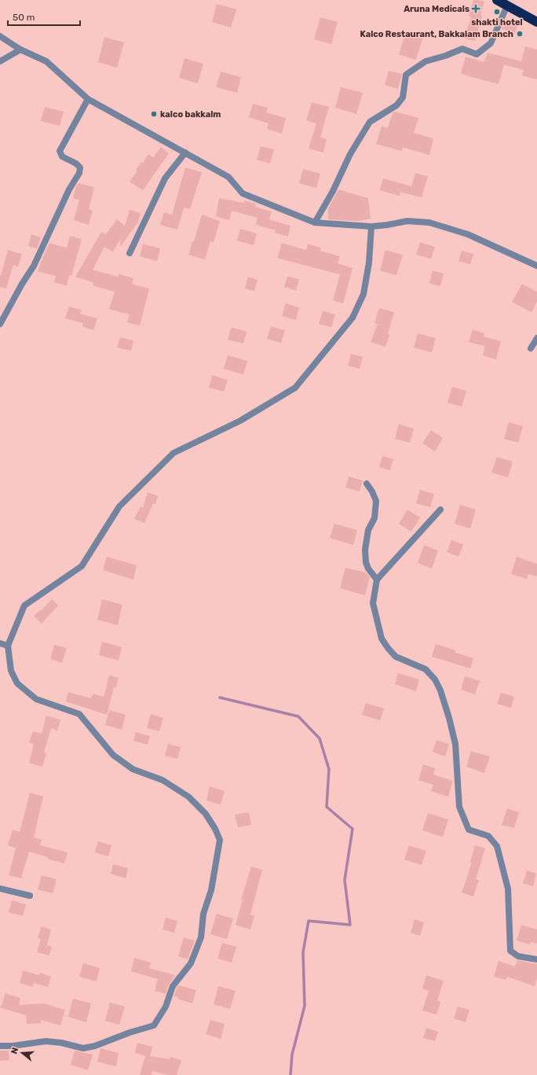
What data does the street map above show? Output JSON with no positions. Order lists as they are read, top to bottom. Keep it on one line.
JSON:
{"places":{"health":["Aruna Medicals"],"other":["shakti hotel","Kalco Restaurant, Bakkalam Branch","kalco bakkalm"]},"scale_bar":"50 m","north":"left"}
